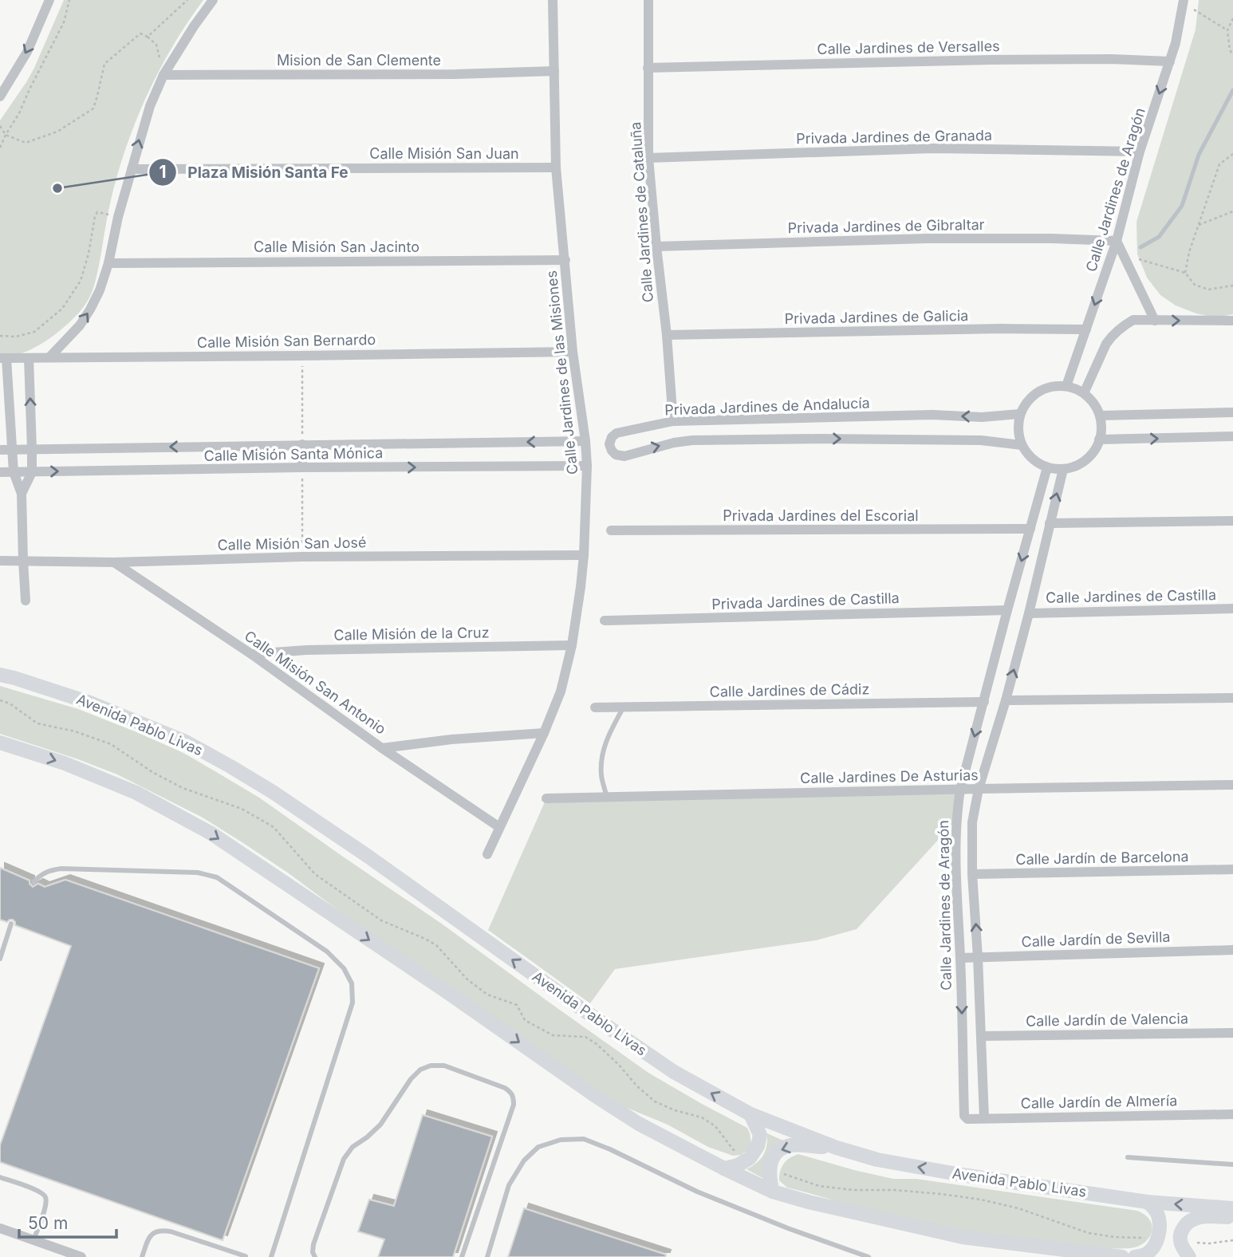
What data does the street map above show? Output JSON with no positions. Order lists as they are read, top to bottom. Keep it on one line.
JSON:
{"streets":{"main road":["Avenida Pablo Livas"],"street":["Calle Jardines de Versalles","Mision de San Clemente","Privada Jardines de Granada","Calle Misión San Juan","Calle Jardines de Aragón","Calle Jardines de Cataluña","Privada Jardines de Gibraltar","Calle Misión San Jacinto","Privada Jardines de Galicia","Calle Misión San Bernardo","Calle Jardines de las Misiones","Privada Jardines de Andalucía","Calle Misión Santa Mónica","Privada Jardines del Escorial","Calle Misión San José","Calle Jardines de Castilla","Privada Jardines de Castilla","Calle Misión de la Cruz","Calle Misión San Antonio","Calle Jardines de Cádiz","Calle Jardines De Asturias","Calle Jardín de Barcelona","Calle Jardín de Sevilla","Calle Jardín de Valencia","Calle Jardín de Almería"]},"crossings":[["Calle Jardines de Versalles","Calle Jardines de Aragón"],["Calle Jardines de Versalles","Calle Jardines de Cataluña"],["Mision de San Clemente","Calle Jardines de las Misiones"],["Privada Jardines de Granada","Calle Jardines de Aragón"],["Privada Jardines de Granada","Calle Jardines de Cataluña"],["Calle Misión San Juan","Calle Jardines de las Misiones"],["Calle Jardines de Aragón","Privada Jardines de Gibraltar"],["Calle Jardines de Aragón","Privada Jardines de Galicia"],["Calle Jardines de Aragón","Privada Jardines de Andalucía"],["Calle Jardines de Aragón","Privada Jardines del Escorial"],["Calle Jardines de Aragón","Calle Jardines de Castilla"],["Calle Jardines de Aragón","Privada Jardines de Castilla"],["Calle Jardines de Aragón","Calle Jardines de Cádiz"],["Calle Jardines de Aragón","Calle Jardines De Asturias"],["Calle Jardines de Aragón","Calle Jardín de Barcelona"],["Calle Jardines de Aragón","Calle Jardín de Sevilla"],["Calle Jardines de Aragón","Calle Jardín de Valencia"],["Calle Jardines de Aragón","Calle Jardín de Almería"],["Calle Jardines de Cataluña","Privada Jardines de Gibraltar"],["Calle Jardines de Cataluña","Privada Jardines de Galicia"],["Calle Jardines de Cataluña","Privada Jardines de Andalucía"],["Calle Misión San Jacinto","Calle Jardines de las Misiones"],["Calle Misión San Bernardo","Calle Jardines de las Misiones"],["Calle Jardines de las Misiones","Calle Misión Santa Mónica"],["Calle Jardines de las Misiones","Calle Misión San José"],["Calle Jardines de las Misiones","Calle Misión de la Cruz"],["Calle Jardines de las Misiones","Calle Misión San Antonio"],["Calle Misión San José","Calle Misión San Antonio"],["Calle Misión de la Cruz","Calle Misión San Antonio"]],"places":["Plaza Misión Santa Fe"],"scale_bar":"50 m"}
